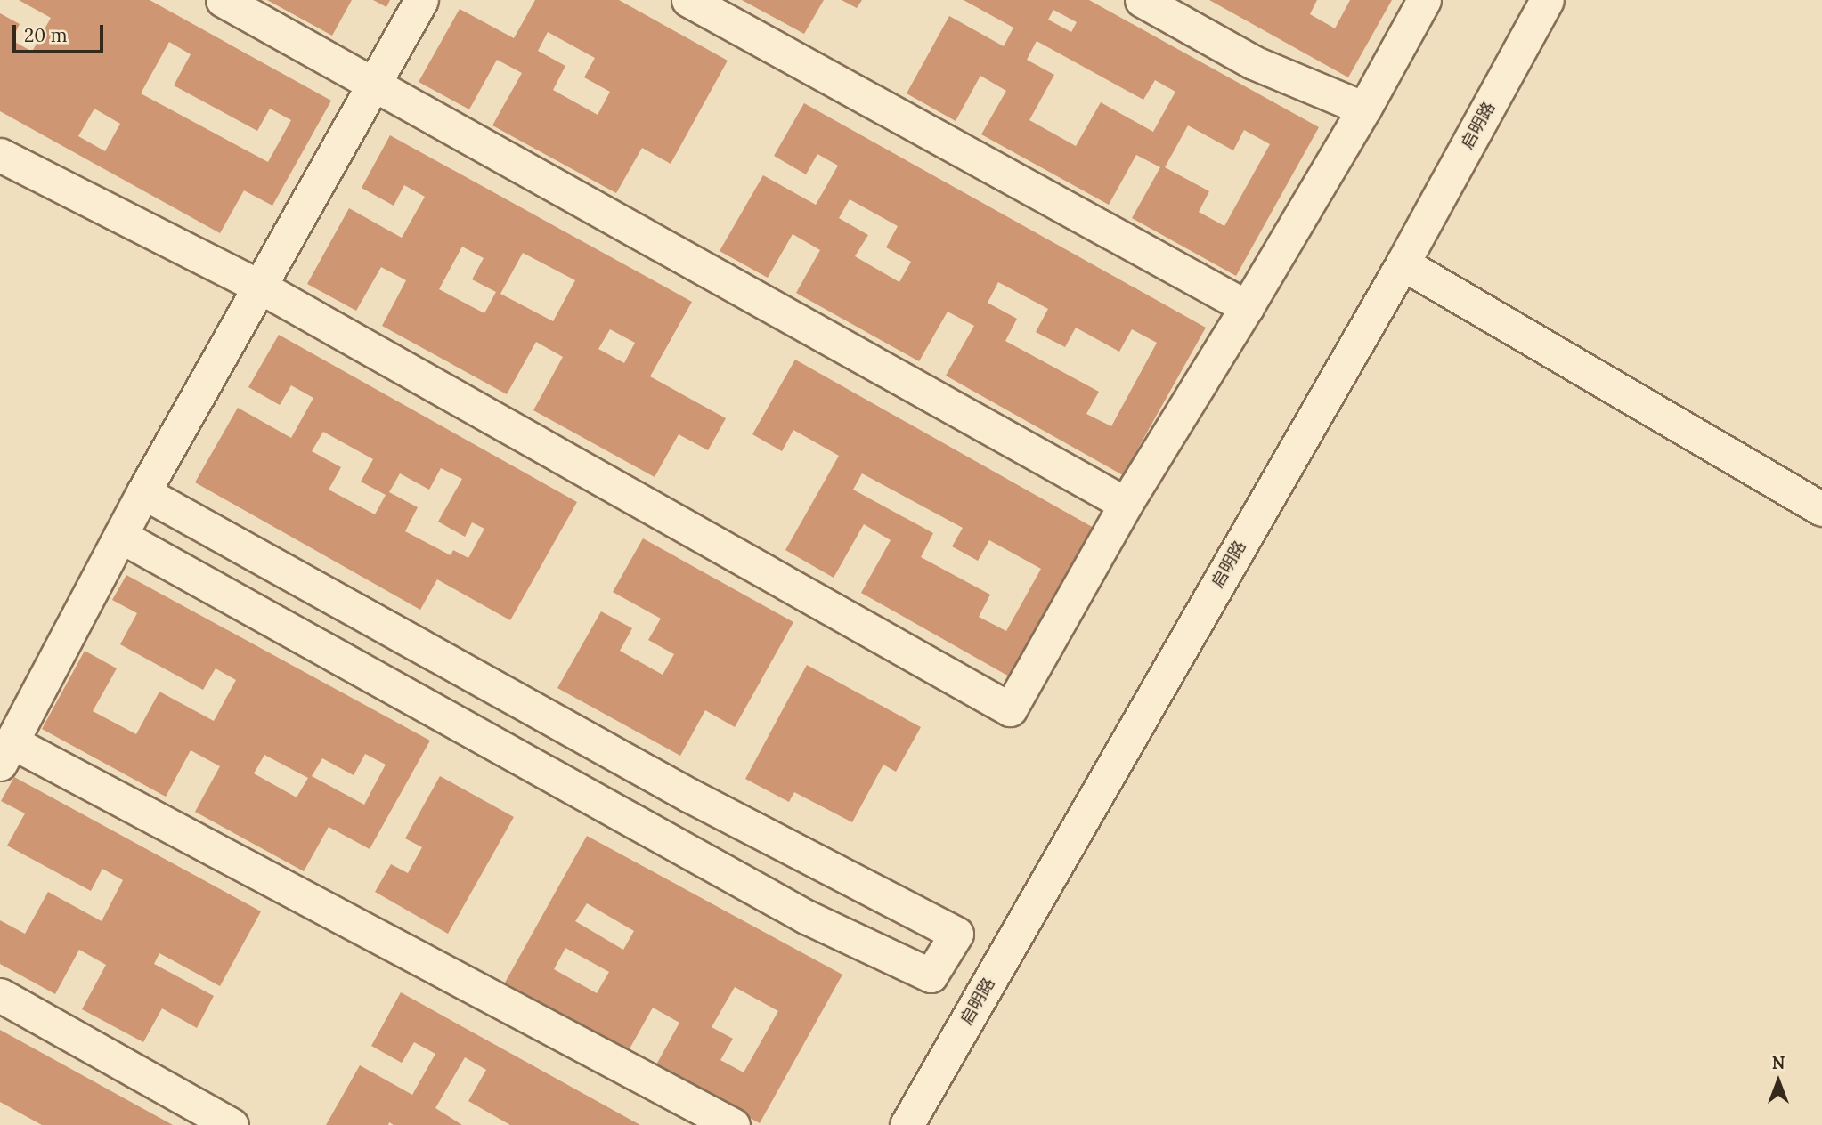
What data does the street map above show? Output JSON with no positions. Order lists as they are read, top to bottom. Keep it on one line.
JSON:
{"streets":{"street":["启明路"]},"scale_bar":"20 m","north":"top"}
